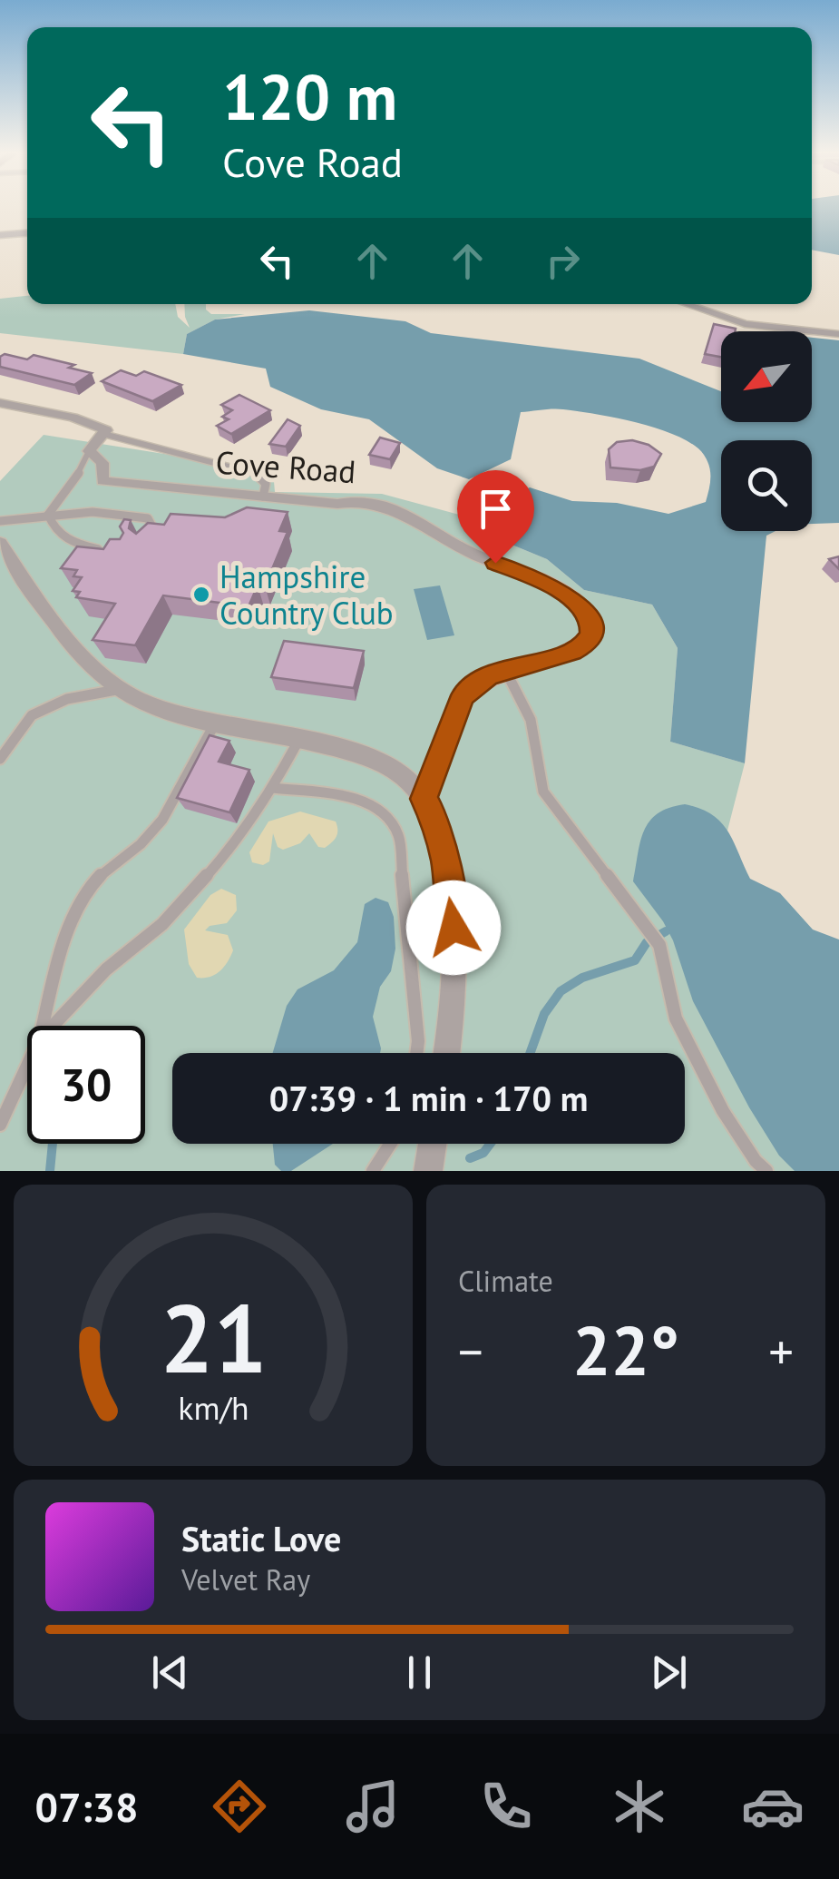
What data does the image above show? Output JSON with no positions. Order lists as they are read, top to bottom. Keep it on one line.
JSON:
{"streets":{"street":["Cove Road"]},"places":["Hampshire Country Club"],"north":"bottom left","page":{"turn":["120 m","Cove Road"],"limit":"30","trip":"07:39 · 1 min · 170 m","tile":"Climate","heat":["−","22°","+"],"song":["Static Love","Velvet Ray"],"tabs":"07:38","gauge":["21","km/h"]}}
